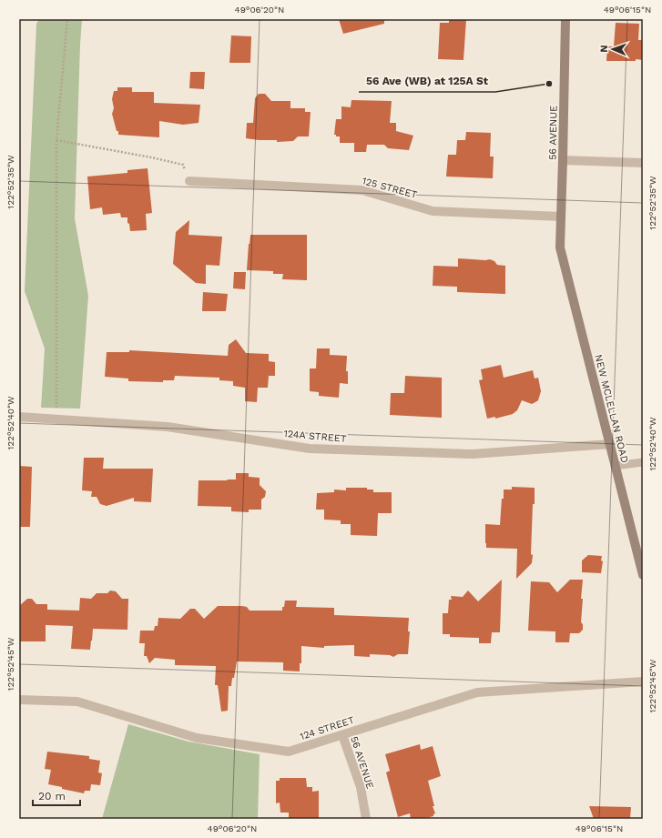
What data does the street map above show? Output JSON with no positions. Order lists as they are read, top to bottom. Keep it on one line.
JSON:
{"streets":{"street":["56 AVENUE","125 STREET","NEW MCLELLAN ROAD","124A STREET","124 STREET"]},"crossings":[["56 AVENUE","125 STREET"],["56 AVENUE","NEW MCLELLAN ROAD"],["56 AVENUE","124 STREET"],["NEW MCLELLAN ROAD","124A STREET"]],"places":["56 Ave (WB) at 125A St"],"scale_bar":"20 m","north":"left","coordinates":["49°06'20\"N","49°06'15\"N","122°52'35\"W","122°52'40\"W","122°52'45\"W"]}
